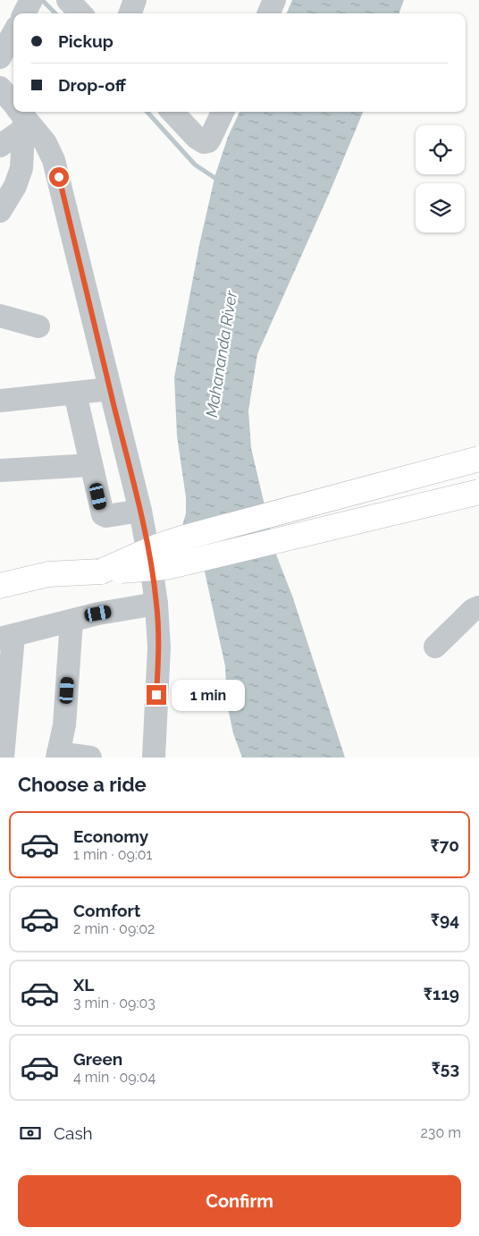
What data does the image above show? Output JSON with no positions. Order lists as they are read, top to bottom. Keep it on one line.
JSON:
{"water":["Mahananda River"],"page":{"banner":["Pickup","Drop-off"],"bubble":"1 min","heading":"Choose a ride","list":[{"name":"Economy","note":"1 min · 09:01","value":"₹70"},{"name":"Comfort","note":"2 min · 09:02","value":"₹94"},{"name":"XL","note":"3 min · 09:03","value":"₹119"},{"name":"Green","note":"4 min · 09:04","value":"₹53"}],"pay":["Cash","230 m"],"buttons":"Confirm"}}
